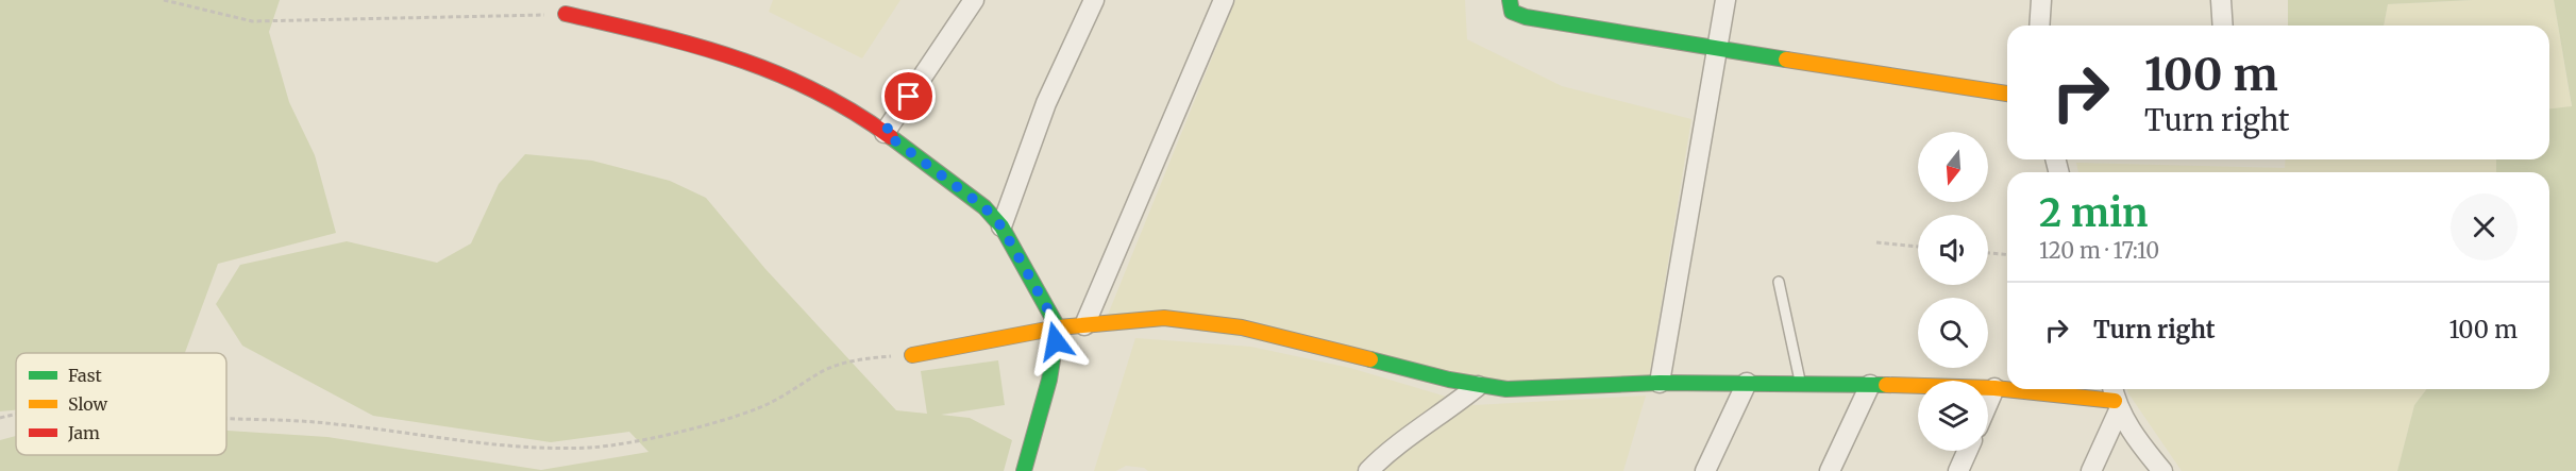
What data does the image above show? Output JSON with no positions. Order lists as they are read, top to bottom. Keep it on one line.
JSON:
{"legend":["Fast","Slow","Jam"],"north":"bottom","page":{"turn":["100 m","Turn right"],"heading":["2 min","120 m · 17:10"],"list":[{"name":"Turn right","value":"100 m"}]}}
